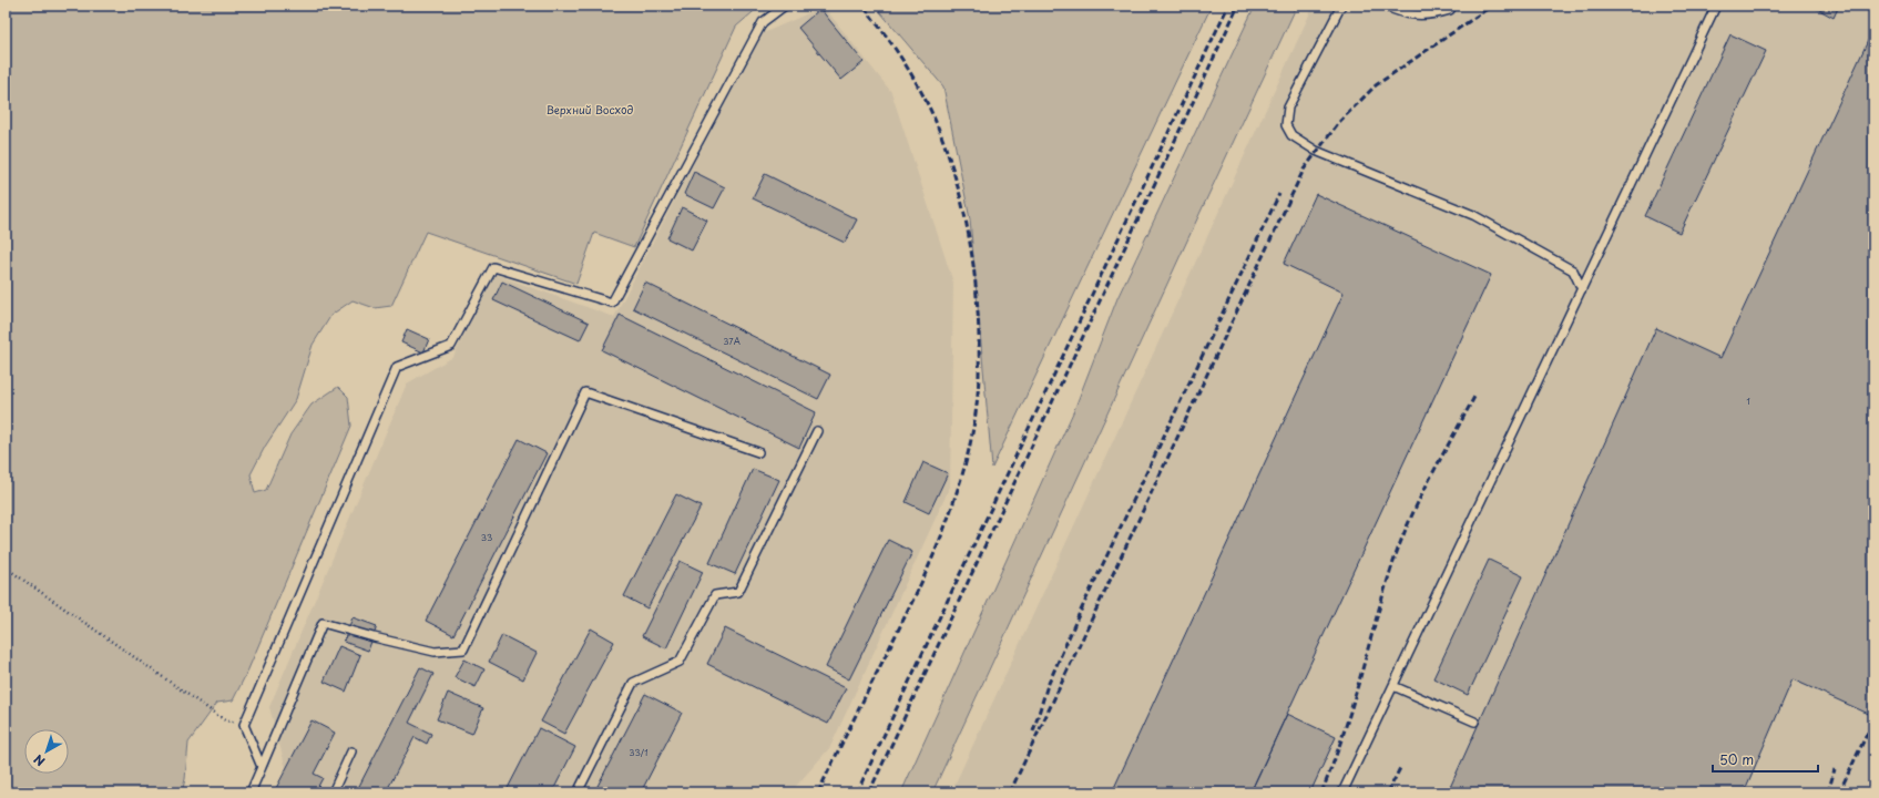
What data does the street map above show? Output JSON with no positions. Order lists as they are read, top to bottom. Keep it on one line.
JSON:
{"parks":["Верхний Восход"],"house_numbers":["37А","1","33","33/1"],"scale_bar":"50 m","north":"bottom left"}
